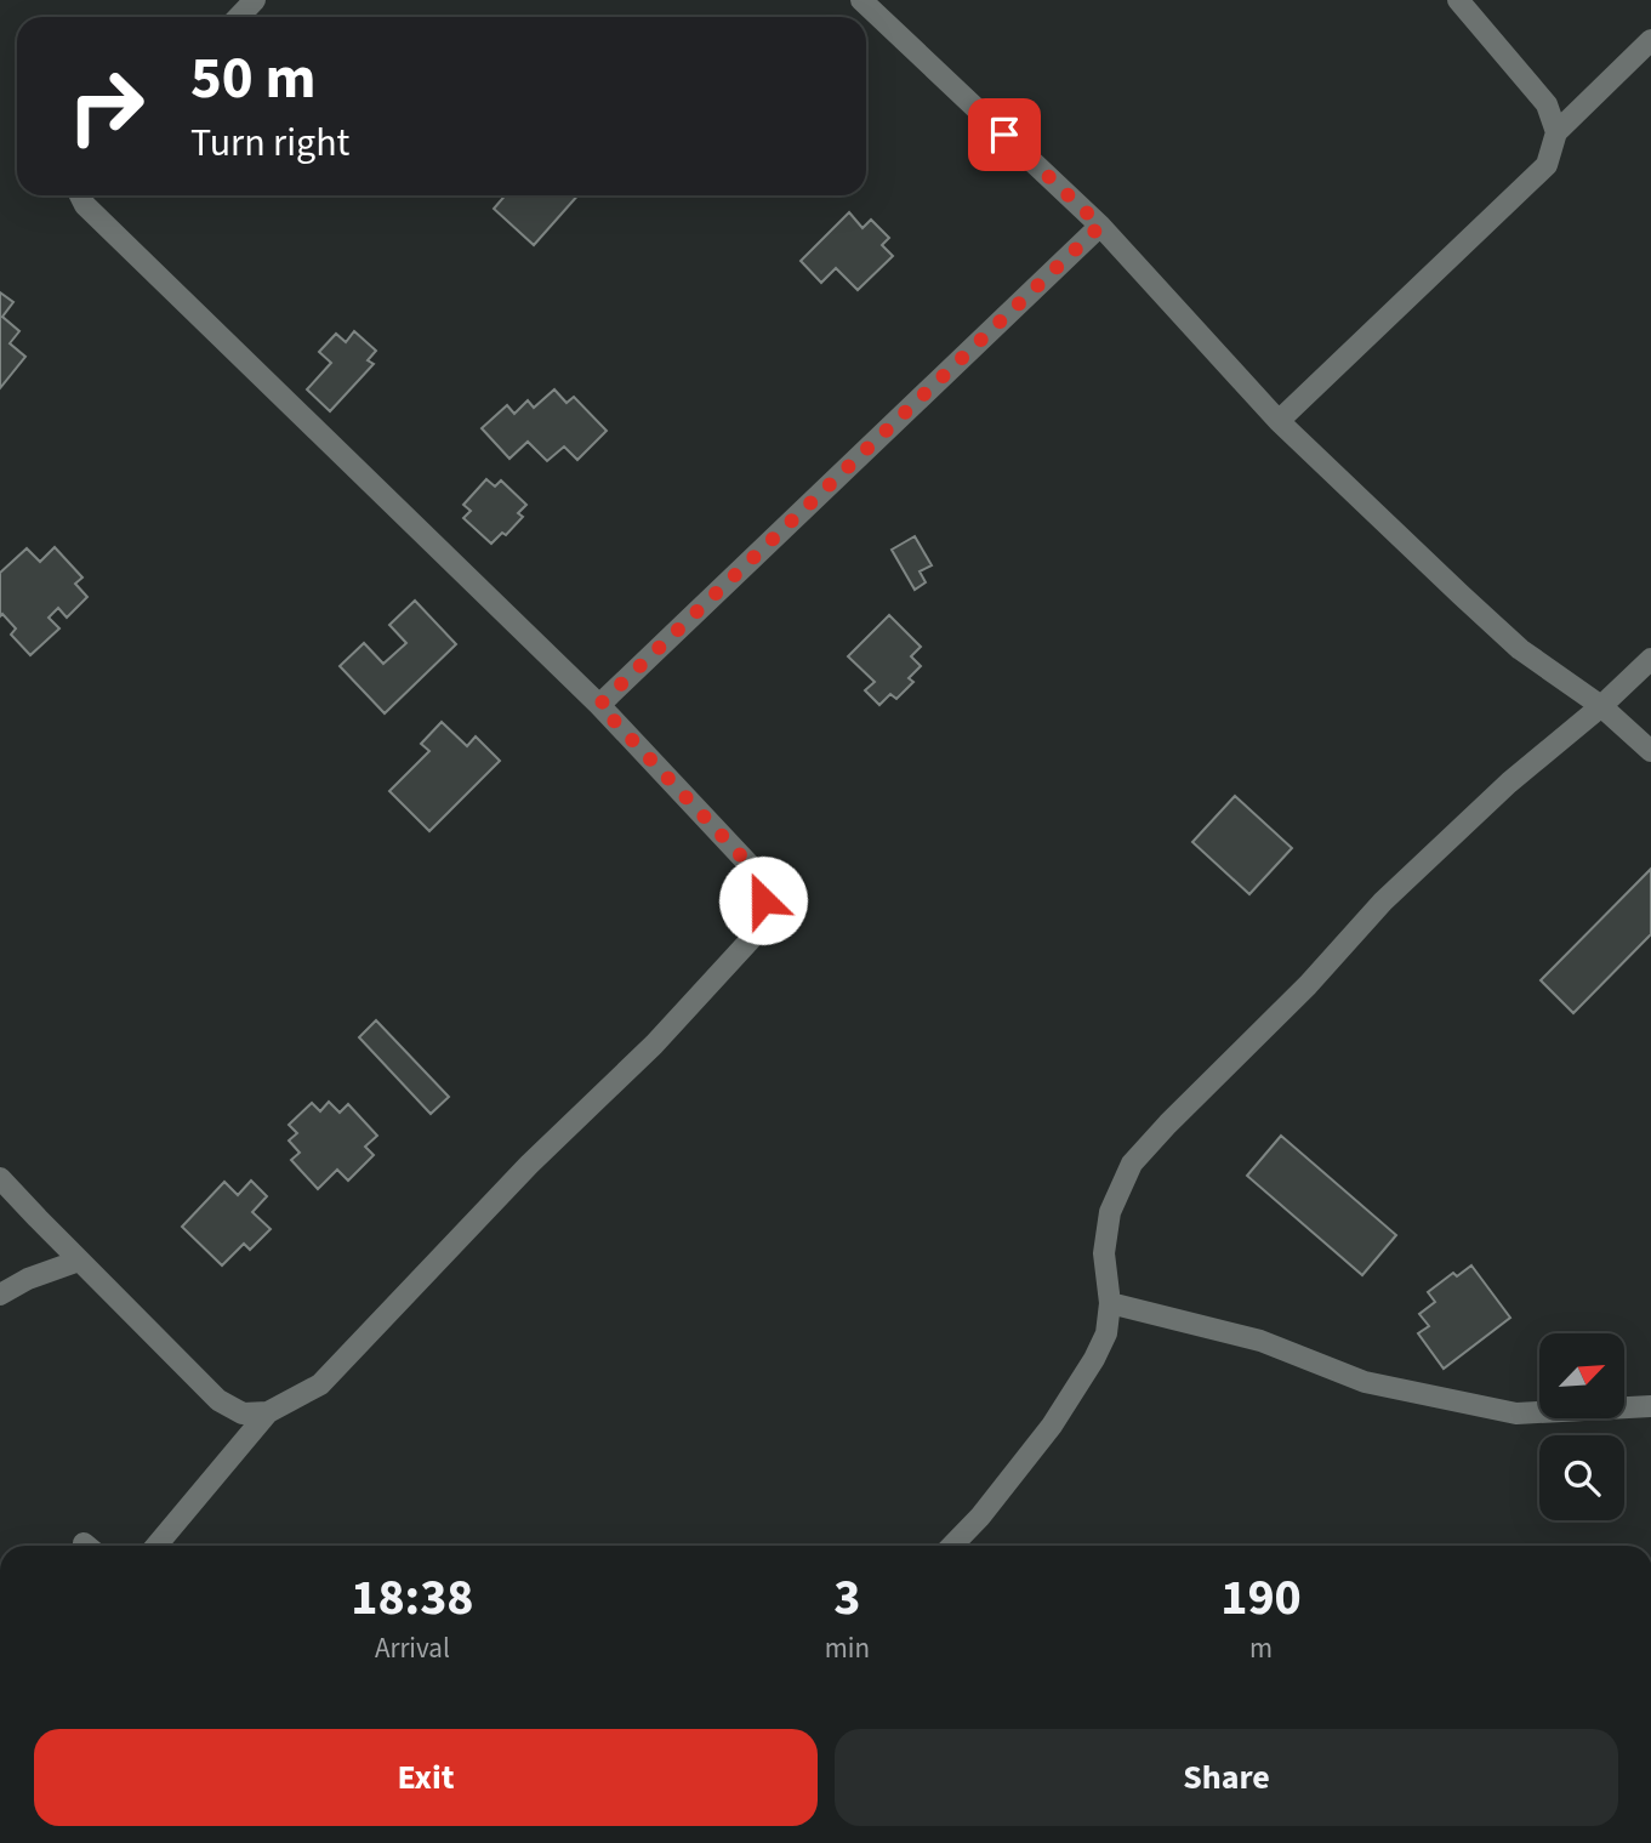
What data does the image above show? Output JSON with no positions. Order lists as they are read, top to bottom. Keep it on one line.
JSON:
{"north":"top right","page":{"turn":["50 m","Turn right"],"eta":["18:38","Arrival","3","min","190","m"],"buttons":["Exit","Share"]}}
